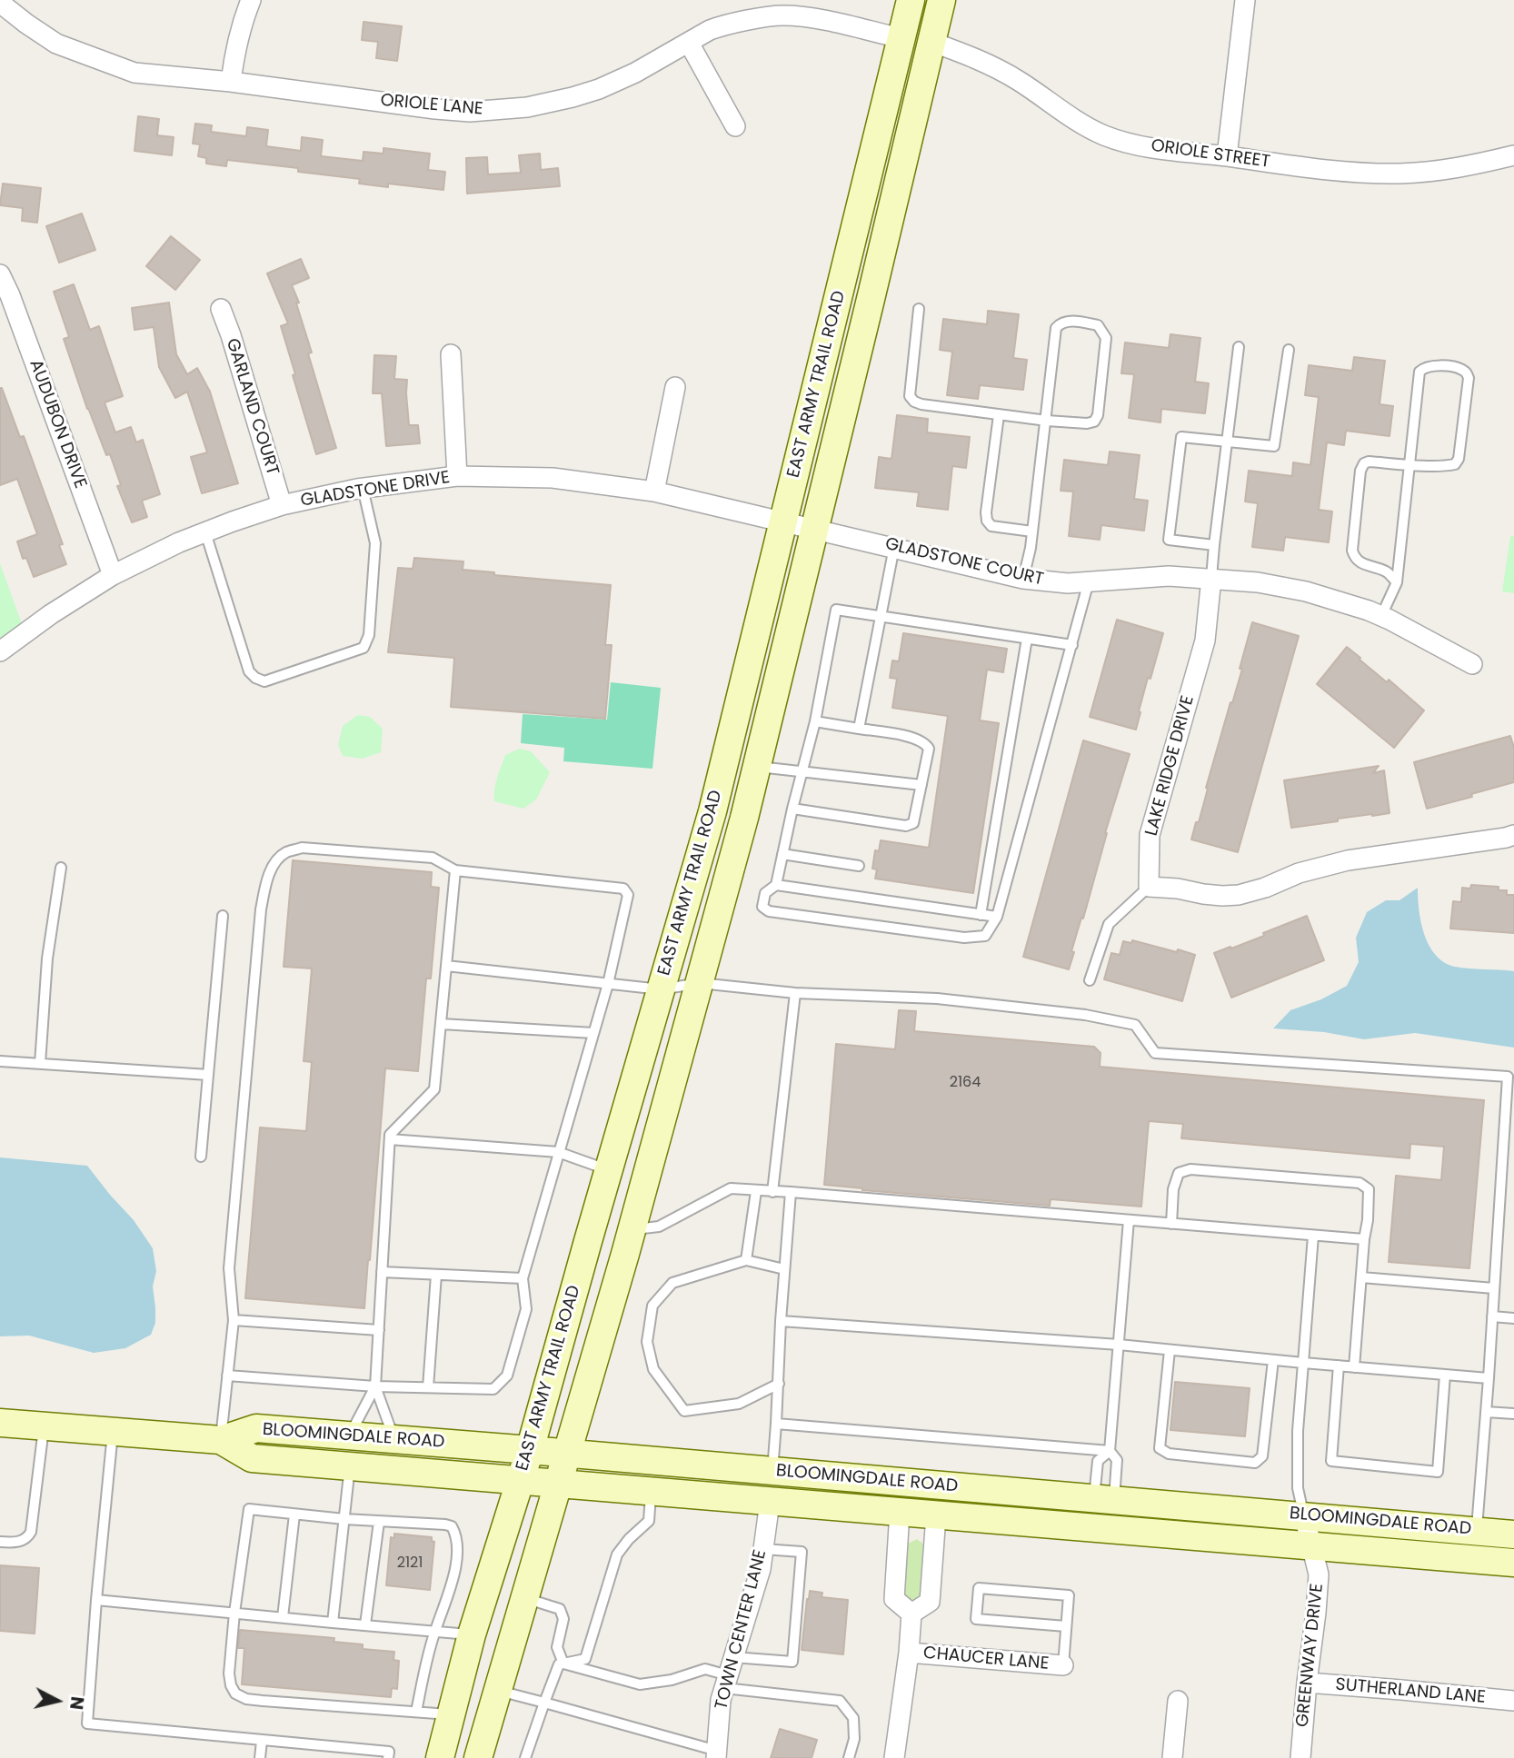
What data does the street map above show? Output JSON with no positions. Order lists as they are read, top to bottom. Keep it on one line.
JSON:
{"streets":{"main road":["EAST ARMY TRAIL ROAD","BLOOMINGDALE ROAD"],"street":["ORIOLE LANE","ORIOLE STREET","GARLAND COURT","AUDUBON DRIVE","GLADSTONE DRIVE","GLADSTONE COURT","LAKE RIDGE DRIVE","TOWN CENTER LANE","GREENWAY DRIVE","CHAUCER LANE","SUTHERLAND LANE"]},"crossings":[["ORIOLE LANE","EAST ARMY TRAIL ROAD"],["ORIOLE STREET","EAST ARMY TRAIL ROAD"],["EAST ARMY TRAIL ROAD","GLADSTONE DRIVE"],["EAST ARMY TRAIL ROAD","GLADSTONE COURT"],["EAST ARMY TRAIL ROAD","BLOOMINGDALE ROAD"],["GARLAND COURT","GLADSTONE DRIVE"],["AUDUBON DRIVE","GLADSTONE DRIVE"],["GLADSTONE DRIVE","GLADSTONE COURT"],["GLADSTONE COURT","LAKE RIDGE DRIVE"],["BLOOMINGDALE ROAD","TOWN CENTER LANE"],["BLOOMINGDALE ROAD","GREENWAY DRIVE"],["GREENWAY DRIVE","SUTHERLAND LANE"]],"house_numbers":["2164","2121"],"north":"right"}
